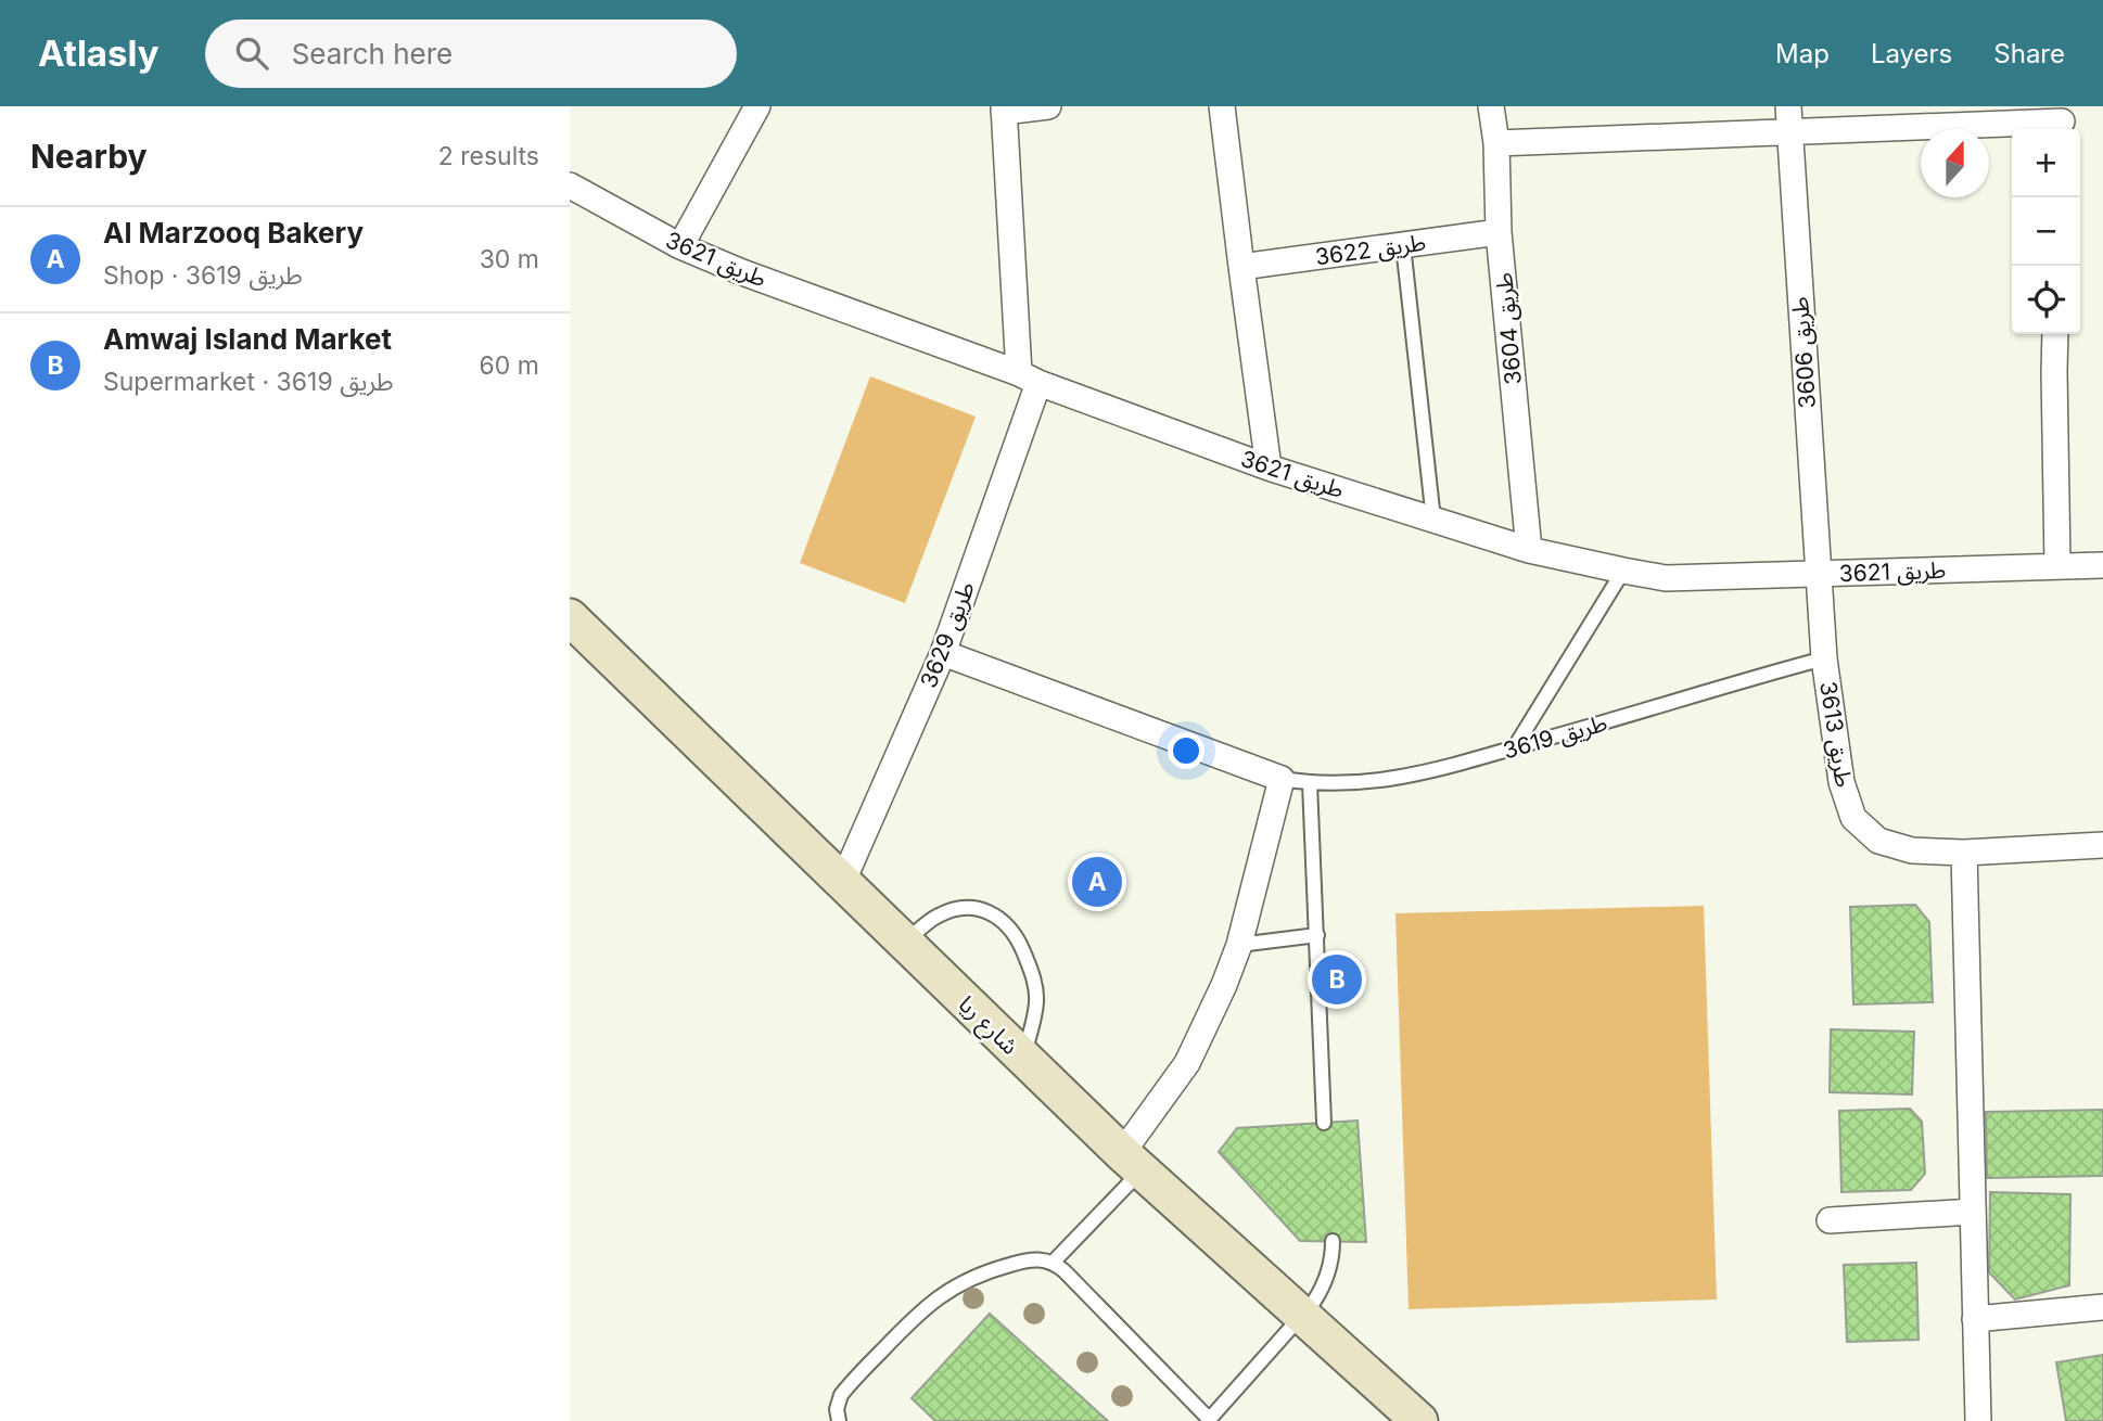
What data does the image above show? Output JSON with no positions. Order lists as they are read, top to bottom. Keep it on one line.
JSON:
{"streets":{"main road":["شارع ريا"],"street":["طريق 3622","طريق 3621","طريق 3604","طريق 3606","طريق 3629","طريق 3613","طريق 3619"]},"crossings":[["طريق 3622","طريق 3604"],["طريق 3621","طريق 3604"],["طريق 3621","طريق 3606"],["طريق 3621","طريق 3629"],["طريق 3621","طريق 3613"],["طريق 3606","طريق 3613"],["طريق 3629","طريق 3619"],["طريق 3629","شارع ريا"],["طريق 3613","طريق 3619"]],"north":"top","page":{"header":"Atlasly","search":"Search here","nav":["Map","Layers","Share"],"heading":["Nearby","2 results"],"map_buttons":["+","−"],"list":[{"mark":"A","name":"Al Marzooq Bakery","note":"Shop · طريق 3619","value":"30 m"},{"mark":"B","name":"Amwaj Island Market","note":"Supermarket · طريق 3619","value":"60 m"}],"pins":["A","B"]}}
